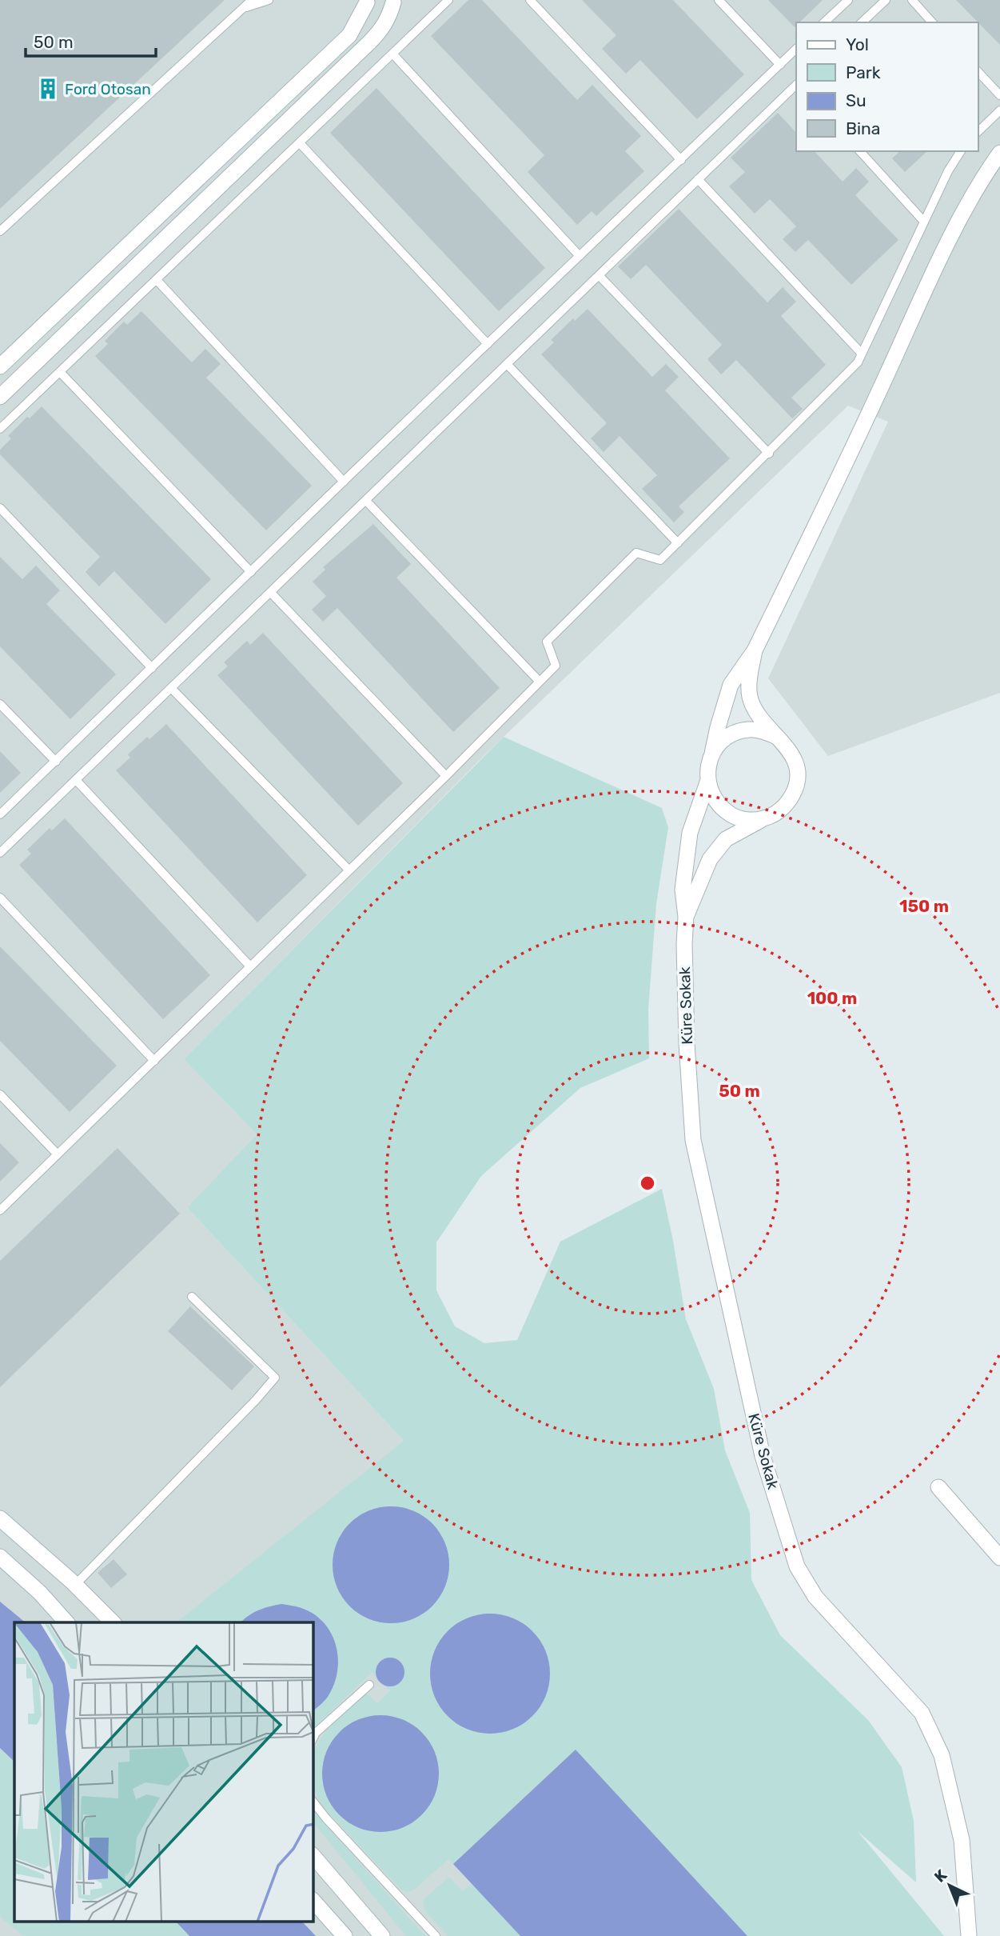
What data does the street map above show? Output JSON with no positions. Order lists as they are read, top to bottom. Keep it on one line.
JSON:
{"streets":{"street":["Küre Sokak"]},"places":{"building":["Ford Otosan"]},"legend":["Yol","Park","Su","Bina"],"scale_bar":"50 m","north":"top left","rings":["150 m","100 m","50 m"]}
